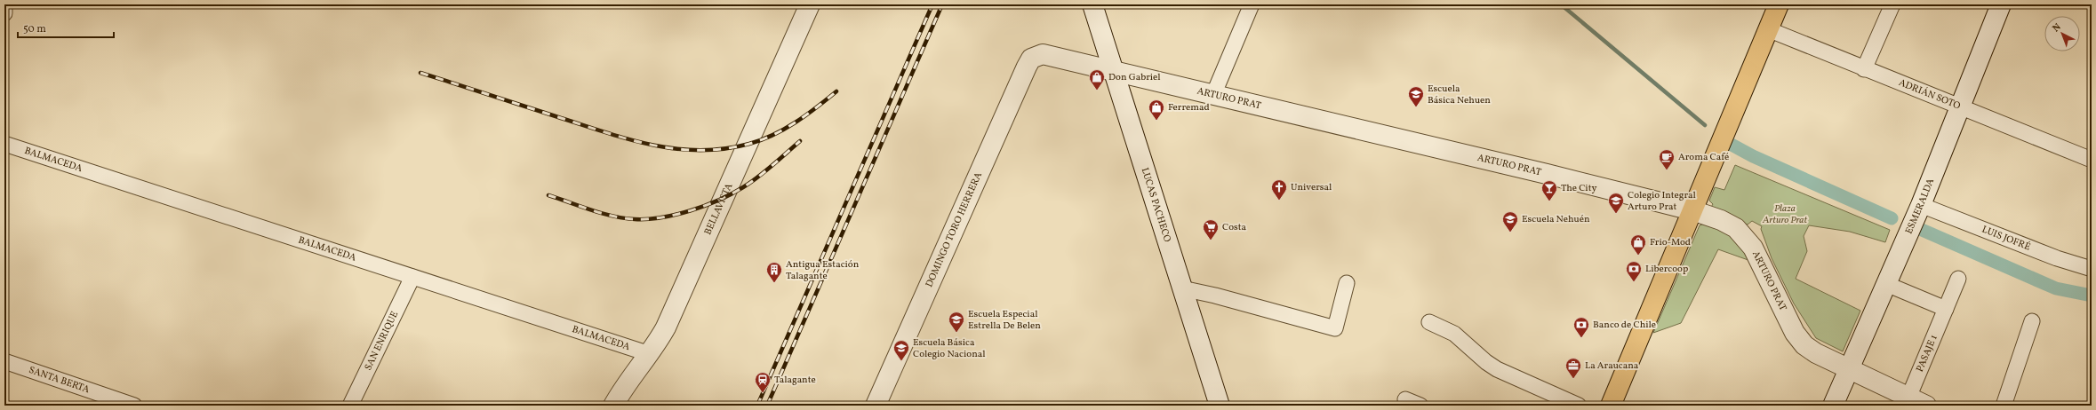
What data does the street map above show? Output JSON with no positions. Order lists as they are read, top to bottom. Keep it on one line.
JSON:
{"streets":{"street":["ADRIÁN SOTO","ARTURO PRAT","BALMACEDA","LUCAS PACHECO","ESMERALDA","BELLAVISTA","DOMINGO TORO HERRERA","LUIS JOFRÉ","SAN ENRIQUE","PASAJE 1","SANTA BERTA"]},"crossings":[["ADRIÁN SOTO","ESMERALDA"],["ARTURO PRAT","LUCAS PACHECO"],["ARTURO PRAT","ESMERALDA"],["ARTURO PRAT","DOMINGO TORO HERRERA"],["ARTURO PRAT","PASAJE 1"],["BALMACEDA","BELLAVISTA"],["BALMACEDA","SAN ENRIQUE"],["ESMERALDA","LUIS JOFRÉ"]],"parks":["Plaza Arturo Prat"],"places":{"shop":["Don Gabriel","Ferremad","Frio-Mod"],"school or university":["Escuela Básica Nehuen","Colegio Integral Arturo Prat","Escuela Nehuén","Escuela Especial Estrella De Belen","Escuela Básica Colegio Nacional"],"cafe":["Aroma Café"],"church":["Universal"],"bar":["The City"],"supermarket":["Costa"],"bank":["Libercoop","Banco de Chile"],"building":["Antigua Estación Talagante"],"office":["La Araucana"],"station":["Talagante"]},"scale_bar":"50 m","north":"top left"}
